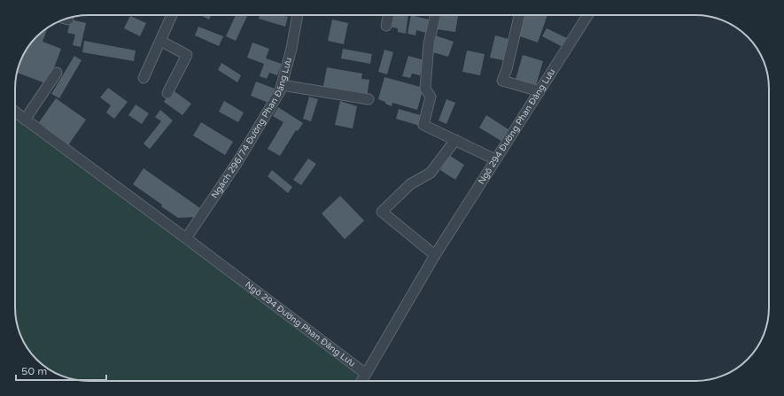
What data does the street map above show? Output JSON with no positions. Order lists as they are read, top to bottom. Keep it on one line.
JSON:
{"streets":{"street":["Ngách 296/74 Đường Phan Đăng Lưu","Ngõ 294 Đường Phan Đăng Lưu"]},"crossings":[["Ngách 296/74 Đường Phan Đăng Lưu","Ngõ 294 Đường Phan Đăng Lưu"]],"scale_bar":"50 m"}
